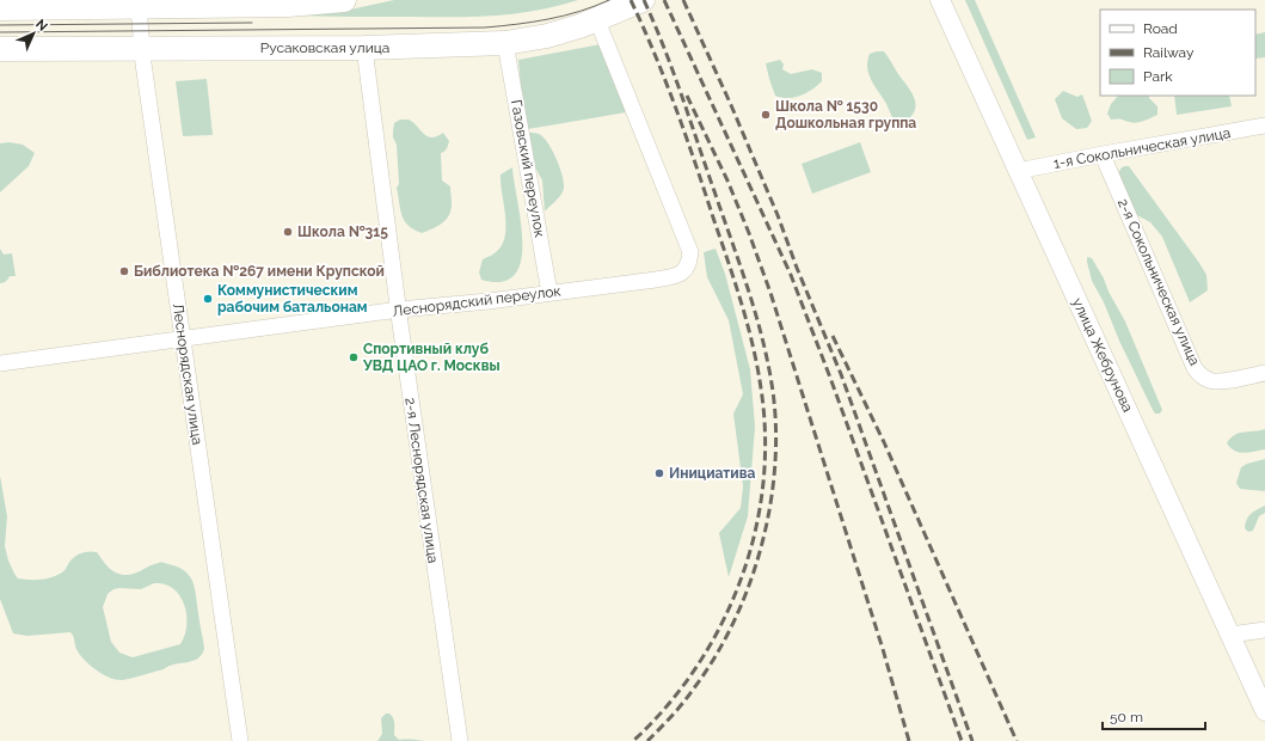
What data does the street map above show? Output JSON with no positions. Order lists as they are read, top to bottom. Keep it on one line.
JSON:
{"streets":{"main road":["Русаковская улица"],"street":["1-я Сокольническая улица","Газовский переулок","2-я Сокольническая улица","Леснорядский переулок","улица Жебрунова","Леснорядская улица","2-я Леснорядская улица"]},"crossings":[["Русаковская улица","Газовский переулок"],["Русаковская улица","Леснорядский переулок"],["Русаковская улица","Леснорядская улица"],["Русаковская улица","2-я Леснорядская улица"],["1-я Сокольническая улица","2-я Сокольническая улица"],["1-я Сокольническая улица","улица Жебрунова"],["Газовский переулок","Леснорядский переулок"],["Леснорядский переулок","Леснорядская улица"],["Леснорядский переулок","2-я Леснорядская улица"]],"places":["Школа № 1530 Дошкольная группа","Школа №315","Библиотека №267 имени Крупской","Коммунистическим рабочим батальонам","Спортивный клуб УВД ЦАО г. Москвы","Инициатива"],"legend":["Road","Railway","Park"],"scale_bar":"50 m","north":"top right"}
